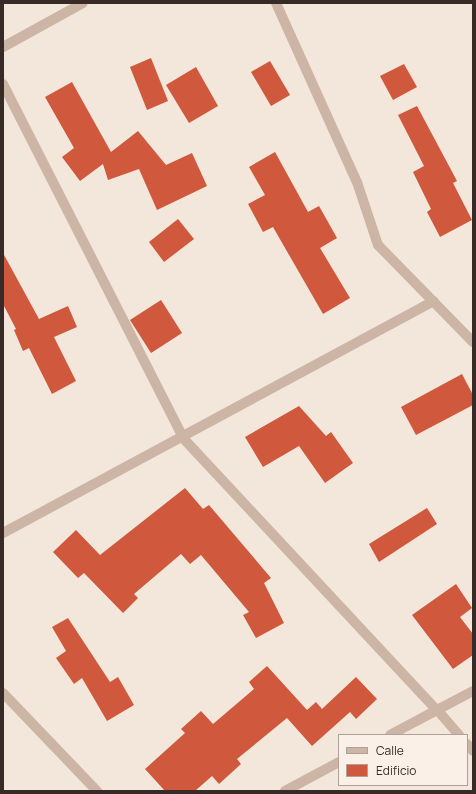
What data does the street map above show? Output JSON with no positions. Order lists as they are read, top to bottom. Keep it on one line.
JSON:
{"legend":["Calle","Edificio"]}
